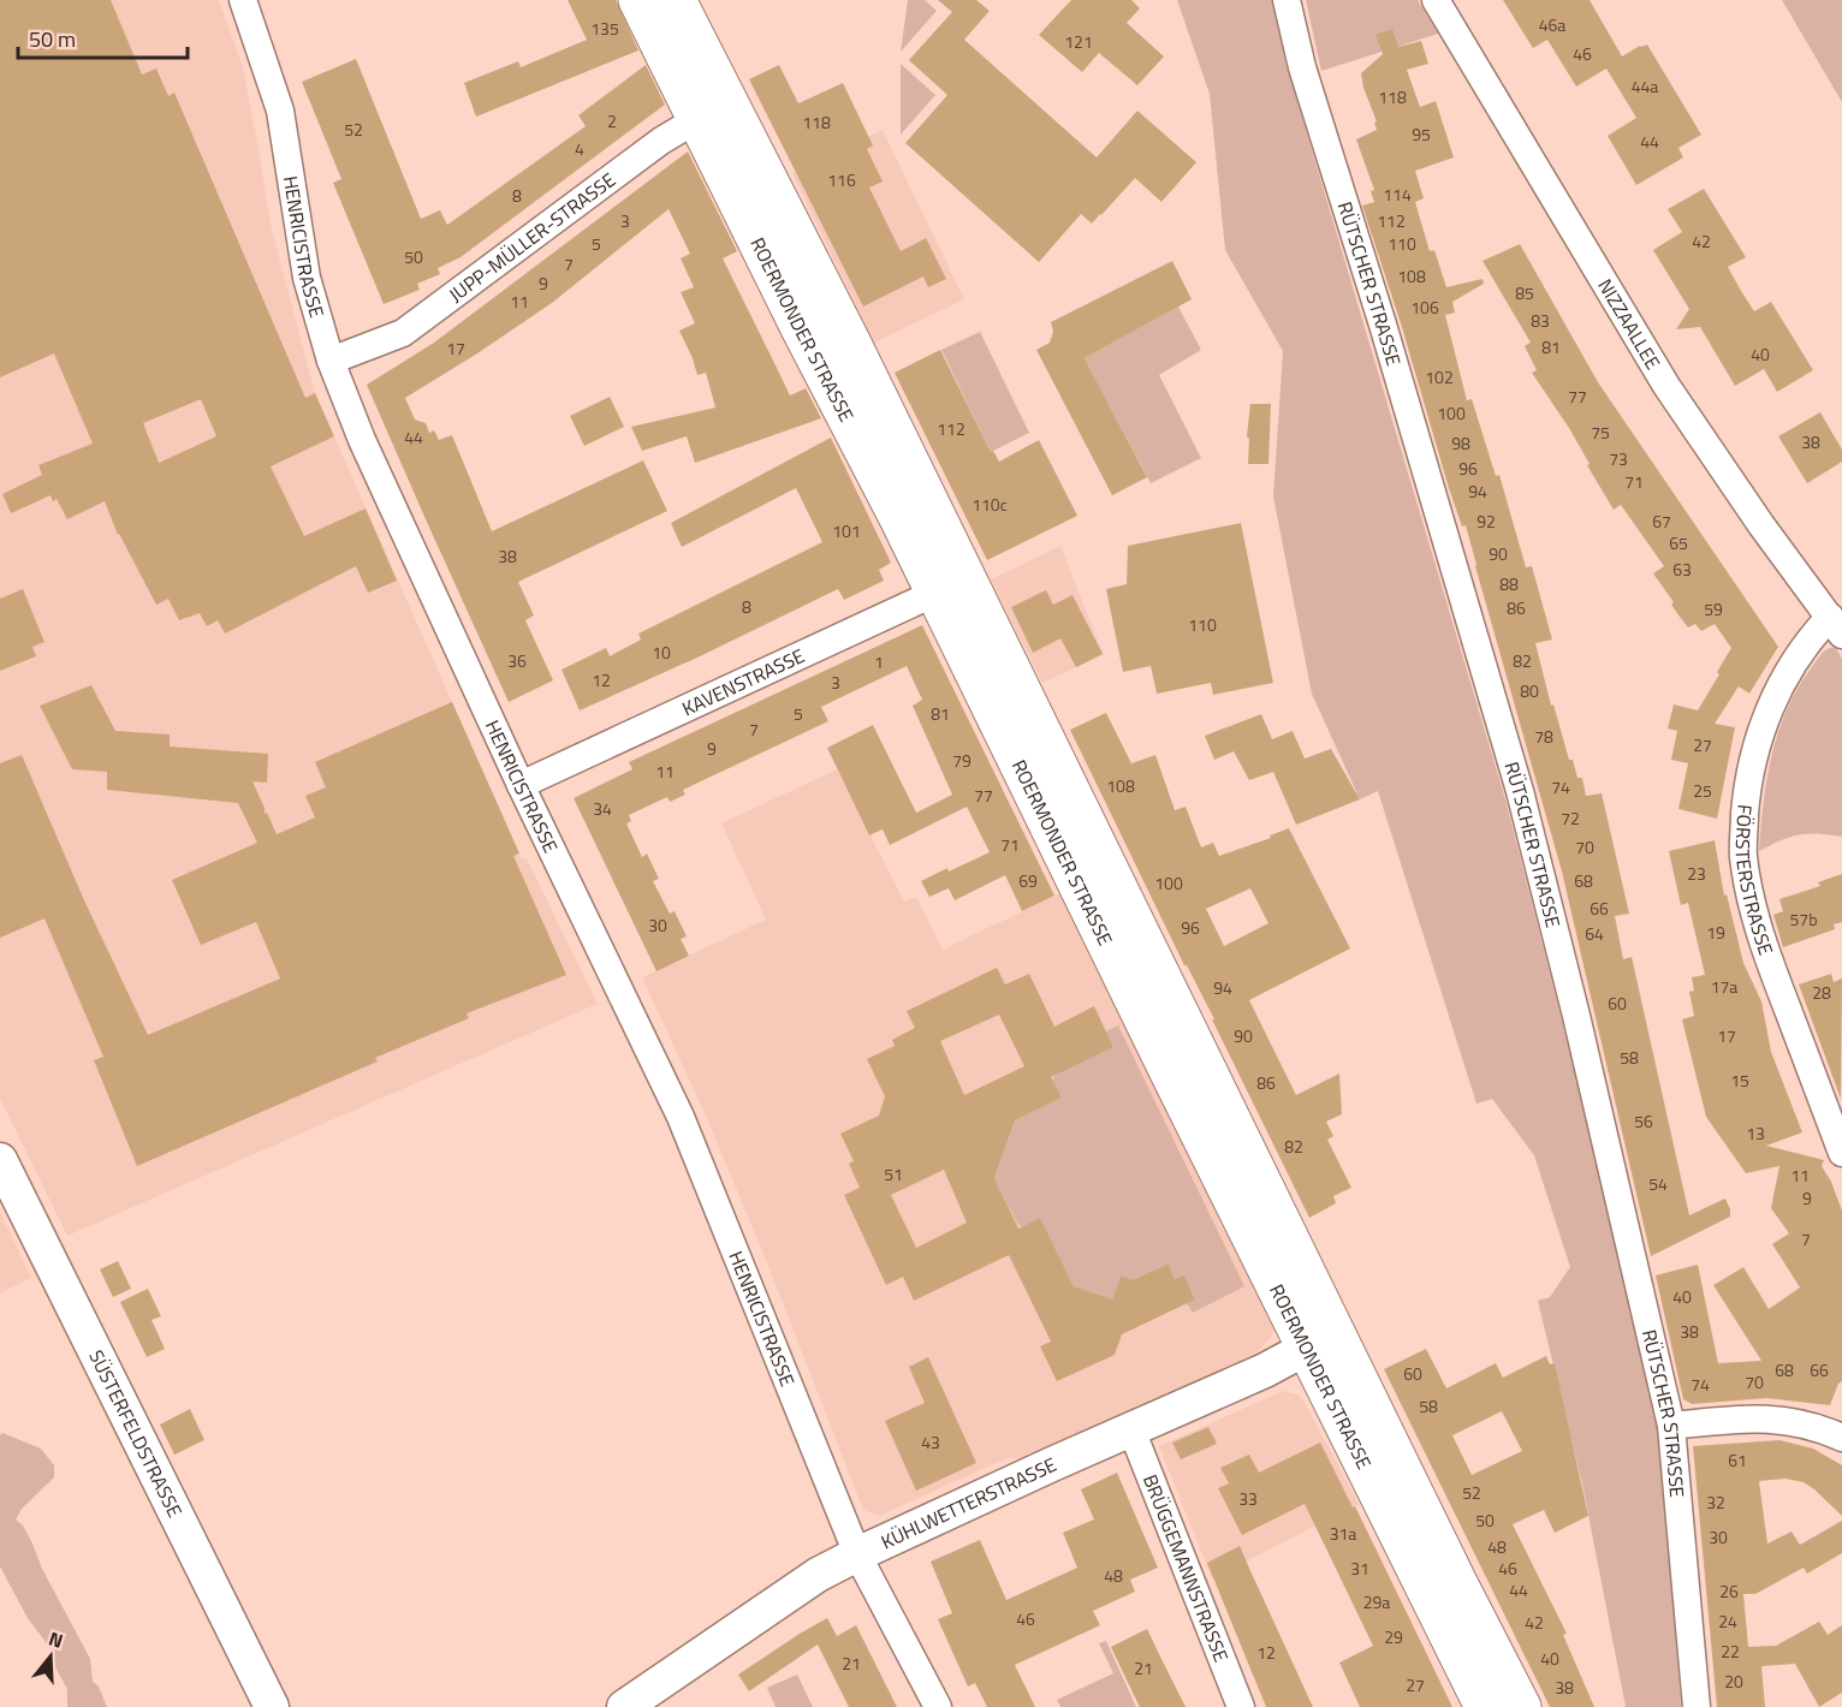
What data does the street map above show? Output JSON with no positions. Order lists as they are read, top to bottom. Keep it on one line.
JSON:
{"streets":{"main road":["ROERMONDER STRASSE"],"street":["JUPP-MÜLLER-STRASSE","HENRICISTRASSE","RÜTSCHER STRASSE","NIZZAALLEE","KAVENSTRASSE","FÖRSTERSTRASSE","SÜSTERFELDSTRASSE","KÜHLWETTERSTRASSE","BRÜGGEMANNSTRASSE"]},"crossings":[["JUPP-MÜLLER-STRASSE","HENRICISTRASSE"],["JUPP-MÜLLER-STRASSE","ROERMONDER STRASSE"],["HENRICISTRASSE","KAVENSTRASSE"],["HENRICISTRASSE","KÜHLWETTERSTRASSE"],["NIZZAALLEE","FÖRSTERSTRASSE"],["ROERMONDER STRASSE","KAVENSTRASSE"],["ROERMONDER STRASSE","KÜHLWETTERSTRASSE"],["KÜHLWETTERSTRASSE","BRÜGGEMANNSTRASSE"]],"house_numbers":["46a","135","121","46","44a","118","2","118","52","95","44","4","116","114","8","3","112","42","5","110","50","7","108","9","85","11","106","83","81","17","40","102","77","100","112","75","44","38","98","73","96","71","94","110c","92","67","101","65","90","38","63","88","8","86","59","110","10","36","82","1","12","3","80","5","81","7","78","27","9","79","11","108","74","25","77","34","72","71","70","23","69","68","100","66","57b","30","96","19","64","17a","94","28","60","90","17","58","15","86","56","13","82","51","11","54","9","7","40","38","68","66","60","70","74","58","43","61","52","33","32","50","31a","30","48","31","46","48","44","26","29a","46","24","42","29","22","12","40","21","21","20","27","38"],"scale_bar":"50 m","north":"top"}
